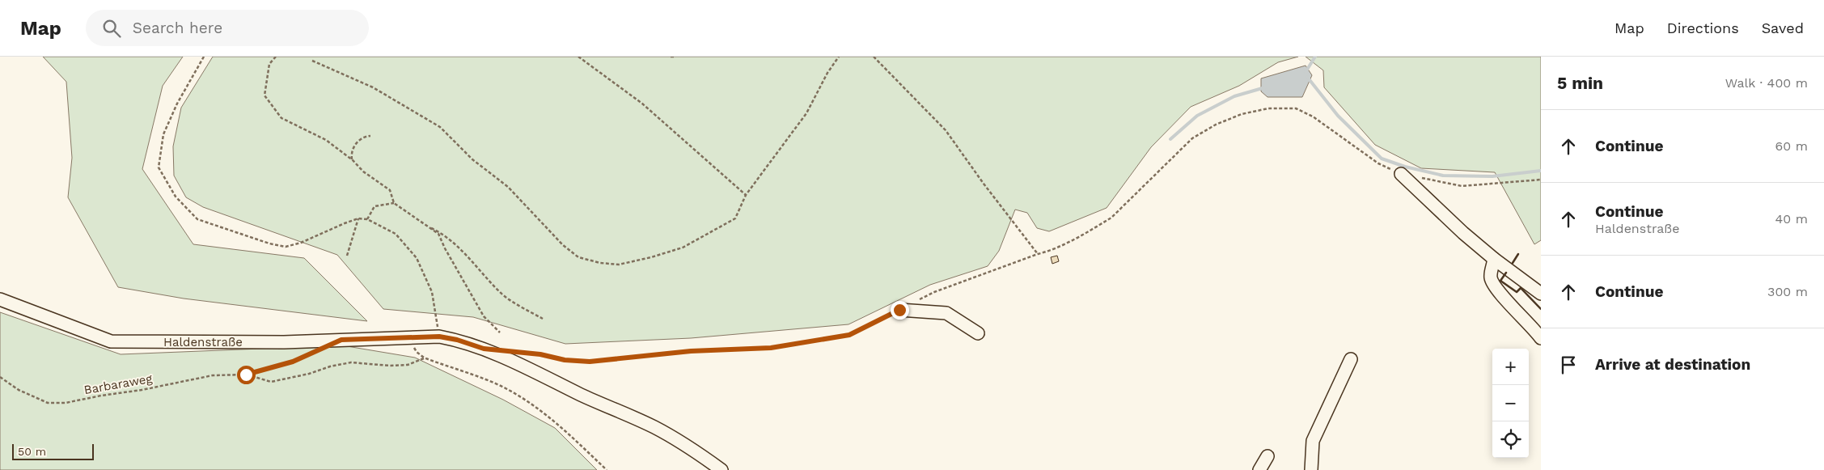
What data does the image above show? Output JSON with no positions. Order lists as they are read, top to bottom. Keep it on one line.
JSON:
{"streets":{"lane":["Haldenstraße"],"path":["Barbaraweg"]},"scale_bar":"50 m","page":{"header":"Map","search":"Search here","nav":["Map","Directions","Saved"],"heading":["5 min","Walk · 400 m"],"list":[["Continue","60 m"],["Continue","Haldenstraße","40 m"],["Continue","300 m"],"Arrive at destination"],"map_buttons":["+","−"],"scale":"50 m"}}
